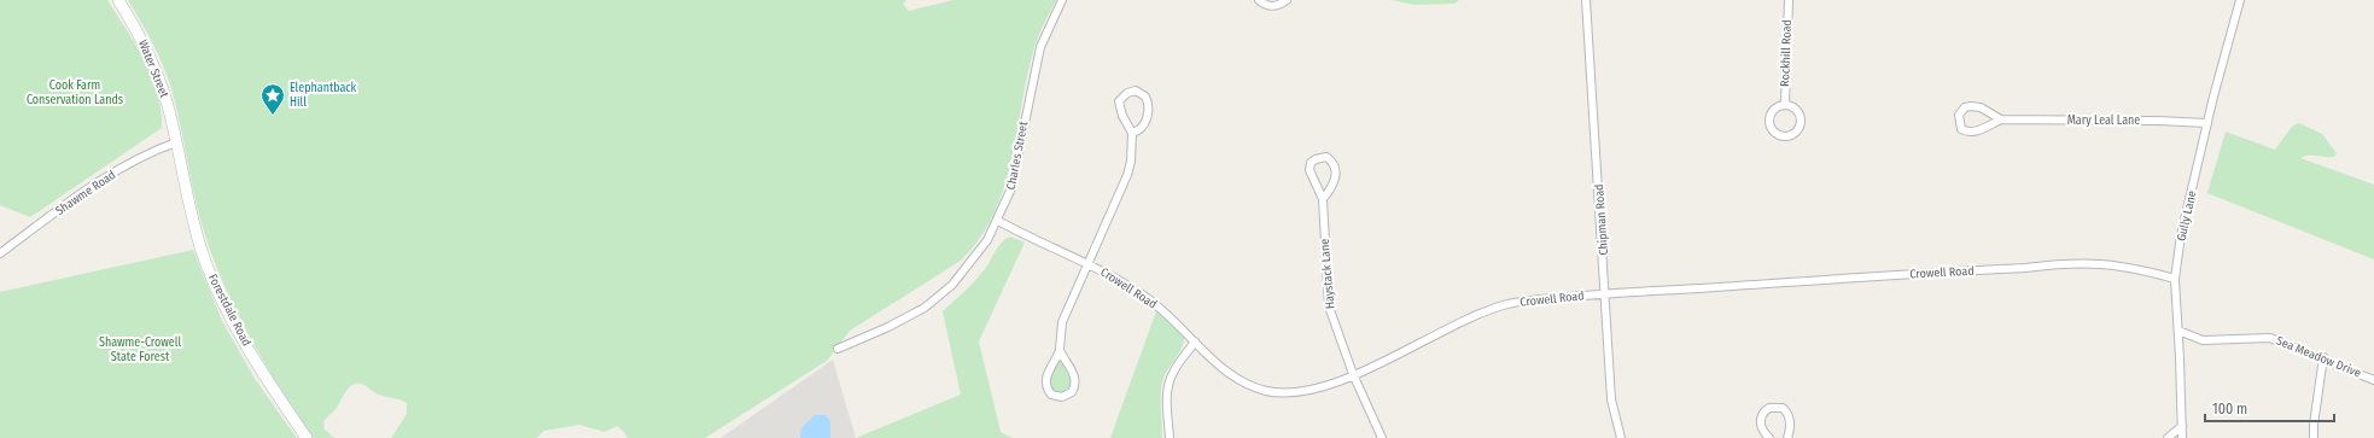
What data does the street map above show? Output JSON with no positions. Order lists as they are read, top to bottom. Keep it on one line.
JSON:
{"streets":{"main road":["Water Street","Forestdale Road"],"street":["Rockhill Road","Mary Leal Lane","Charles Street","Shawme Road","Gully Lane","Chipman Road","Crowell Road","Haystack Lane","Sea Meadow Drive"]},"crossings":[["Water Street","Shawme Road"],["Water Street","Forestdale Road"],["Mary Leal Lane","Gully Lane"],["Charles Street","Crowell Road"],["Shawme Road","Forestdale Road"],["Gully Lane","Crowell Road"],["Gully Lane","Sea Meadow Drive"],["Chipman Road","Crowell Road"],["Crowell Road","Haystack Lane"]],"parks":["Cook Farm Conservation Lands","Shawme-Crowell State Forest"],"places":{"place":["Elephantback Hill"]},"scale_bar":"100 m"}
